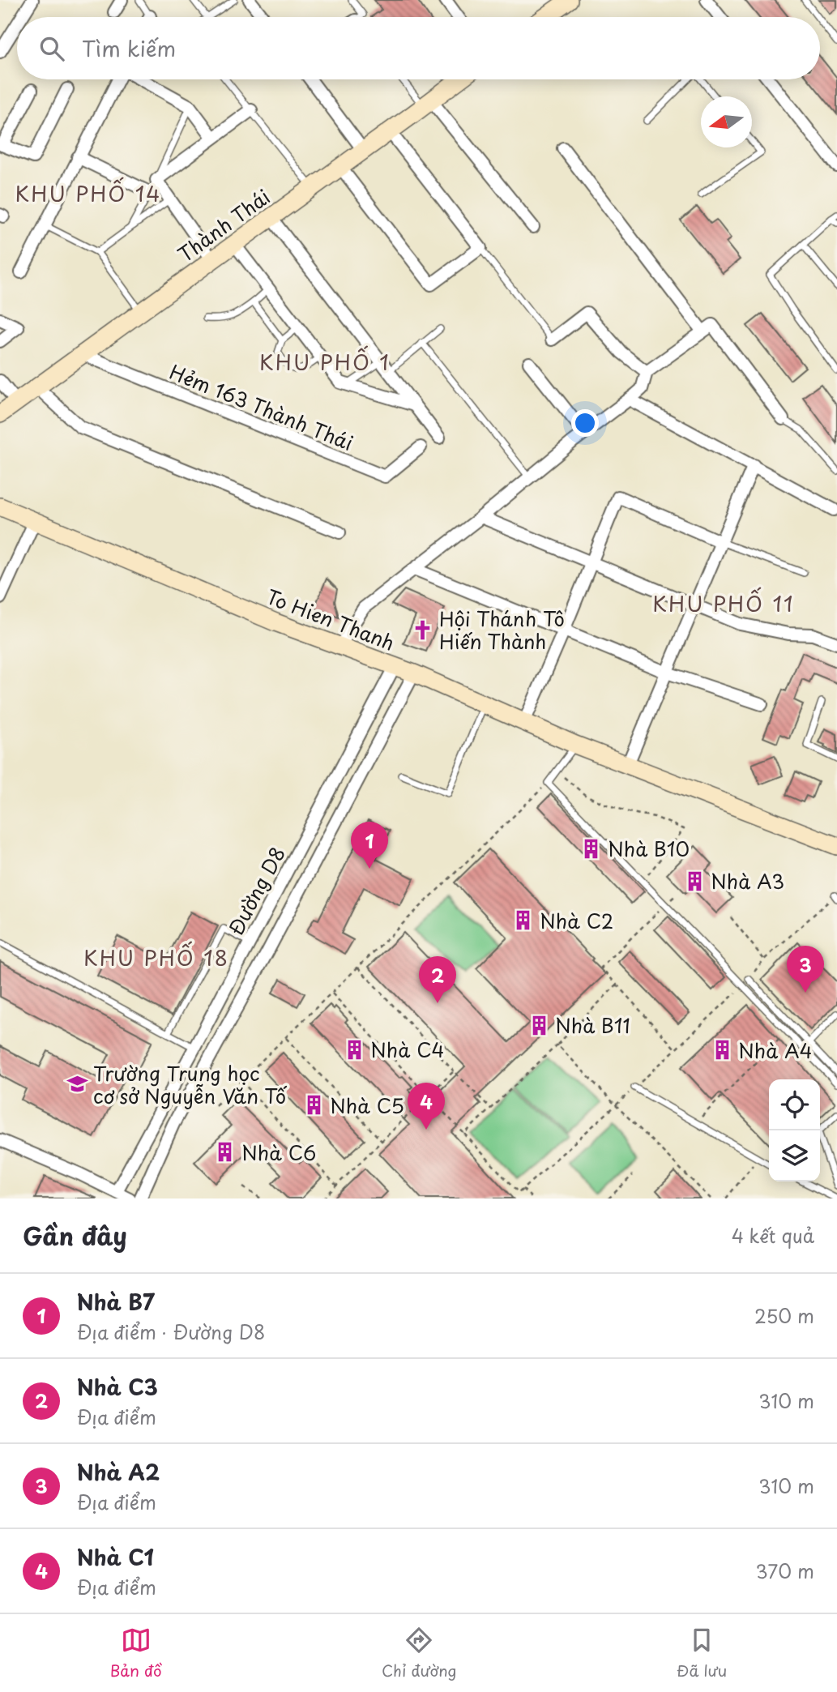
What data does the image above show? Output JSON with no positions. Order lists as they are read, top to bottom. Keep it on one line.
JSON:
{"streets":{"main road":["Thành Thái","To Hien Thanh"],"street":["Hẻm 163 Thành Thái","Đường D8"]},"crossings":[["Thành Thái","Hẻm 163 Thành Thái"],["To Hien Thanh","Đường D8"]],"districts":["KHU PHỐ 14","KHU PHỐ 1","KHU PHỐ 11","KHU PHỐ 18"],"places":{"church":["Hội Thánh Tô Hiến Thành"],"building":["Nhà B10","Nhà A3","Nhà C2","Nhà B11","Nhà C4","Nhà A4","Nhà C5","Nhà C6"],"school or university":["Trường Trung học cơ sở Nguyễn Văn Tố"]},"north":"left","page":{"search":"Tìm kiếm","pins":["1","3","2","4"],"heading":["Gần đây","4 kết quả"],"list":[{"mark":"1","name":"Nhà B7","note":"Địa điểm · Đường D8","value":"250 m"},{"mark":"2","name":"Nhà C3","note":"Địa điểm","value":"310 m"},{"mark":"3","name":"Nhà A2","note":"Địa điểm","value":"310 m"},{"mark":"4","name":"Nhà C1","note":"Địa điểm","value":"370 m"}],"nav":["Bản đồ","Chỉ đường","Đã lưu"]}}
